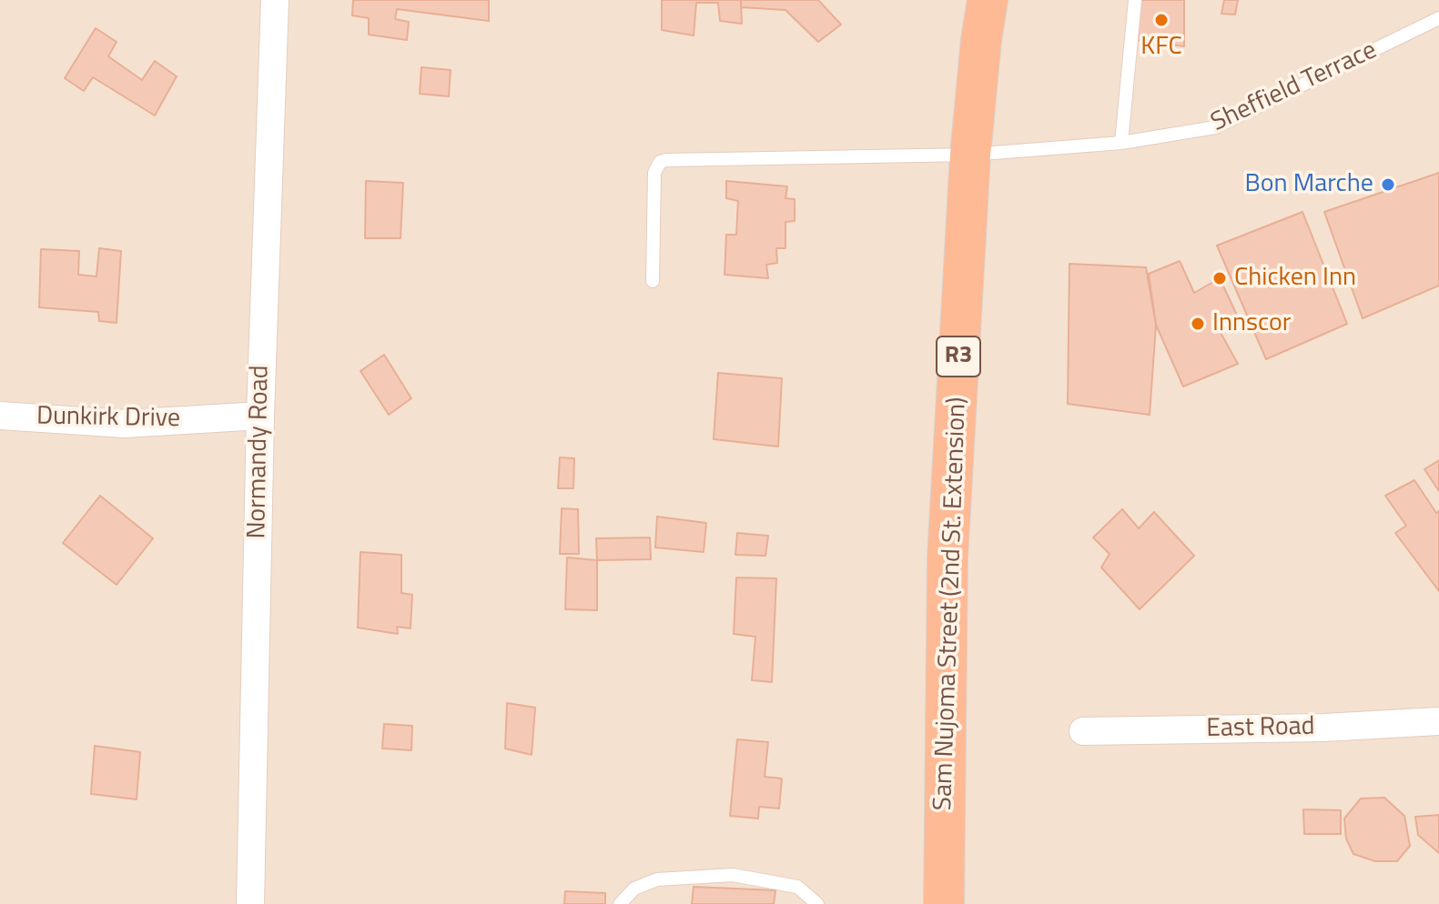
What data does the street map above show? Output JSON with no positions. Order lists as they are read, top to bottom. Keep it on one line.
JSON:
{"streets":{"highway":["R3","Sam Nujoma Street (2nd St. Extension)"],"street":["Dunkirk Drive","Normandy Road","East Road"],"lane":["Sheffield Terrace"]},"crossings":[["Sheffield Terrace","Sam Nujoma Street (2nd St. Extension)"],["Dunkirk Drive","Normandy Road"]],"places":["KFC","Bon Marche","Chicken Inn","Innscor"]}
